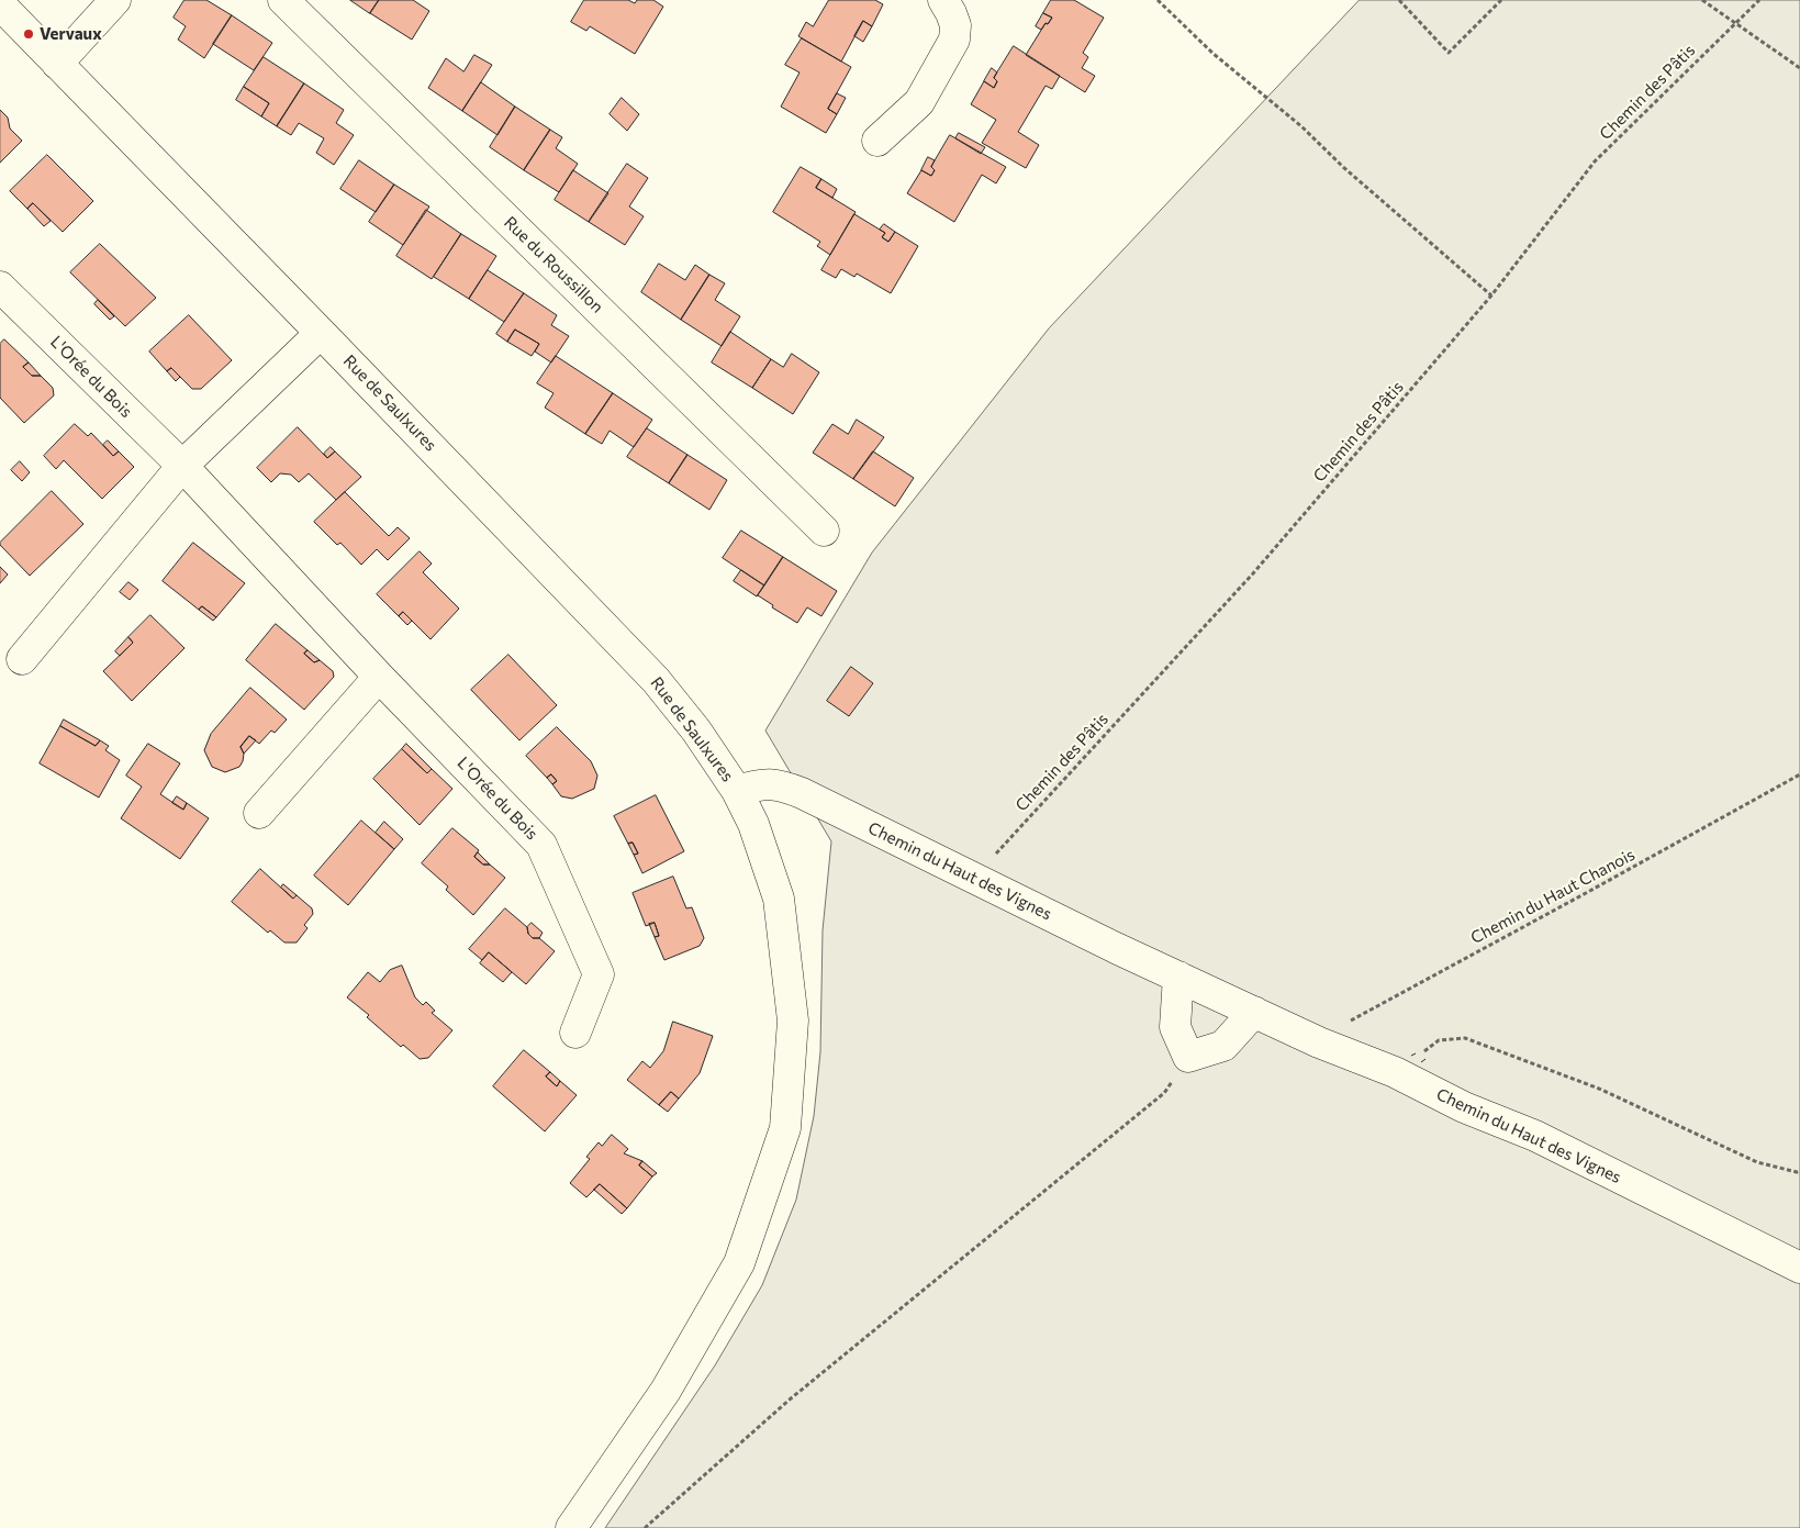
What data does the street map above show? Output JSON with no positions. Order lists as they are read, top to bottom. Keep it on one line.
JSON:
{"streets":{"street":["Rue du Roussillon","L'Orée du Bois","Rue de Saulxures","Chemin du Haut des Vignes"],"path":["Chemin des Pâtis","Chemin du Haut Chanois"]},"crossings":[["Chemin des Pâtis","Chemin du Haut des Vignes"],["Rue de Saulxures","Chemin du Haut des Vignes"],["Chemin du Haut des Vignes","Chemin du Haut Chanois"]],"places":["Vervaux"]}
